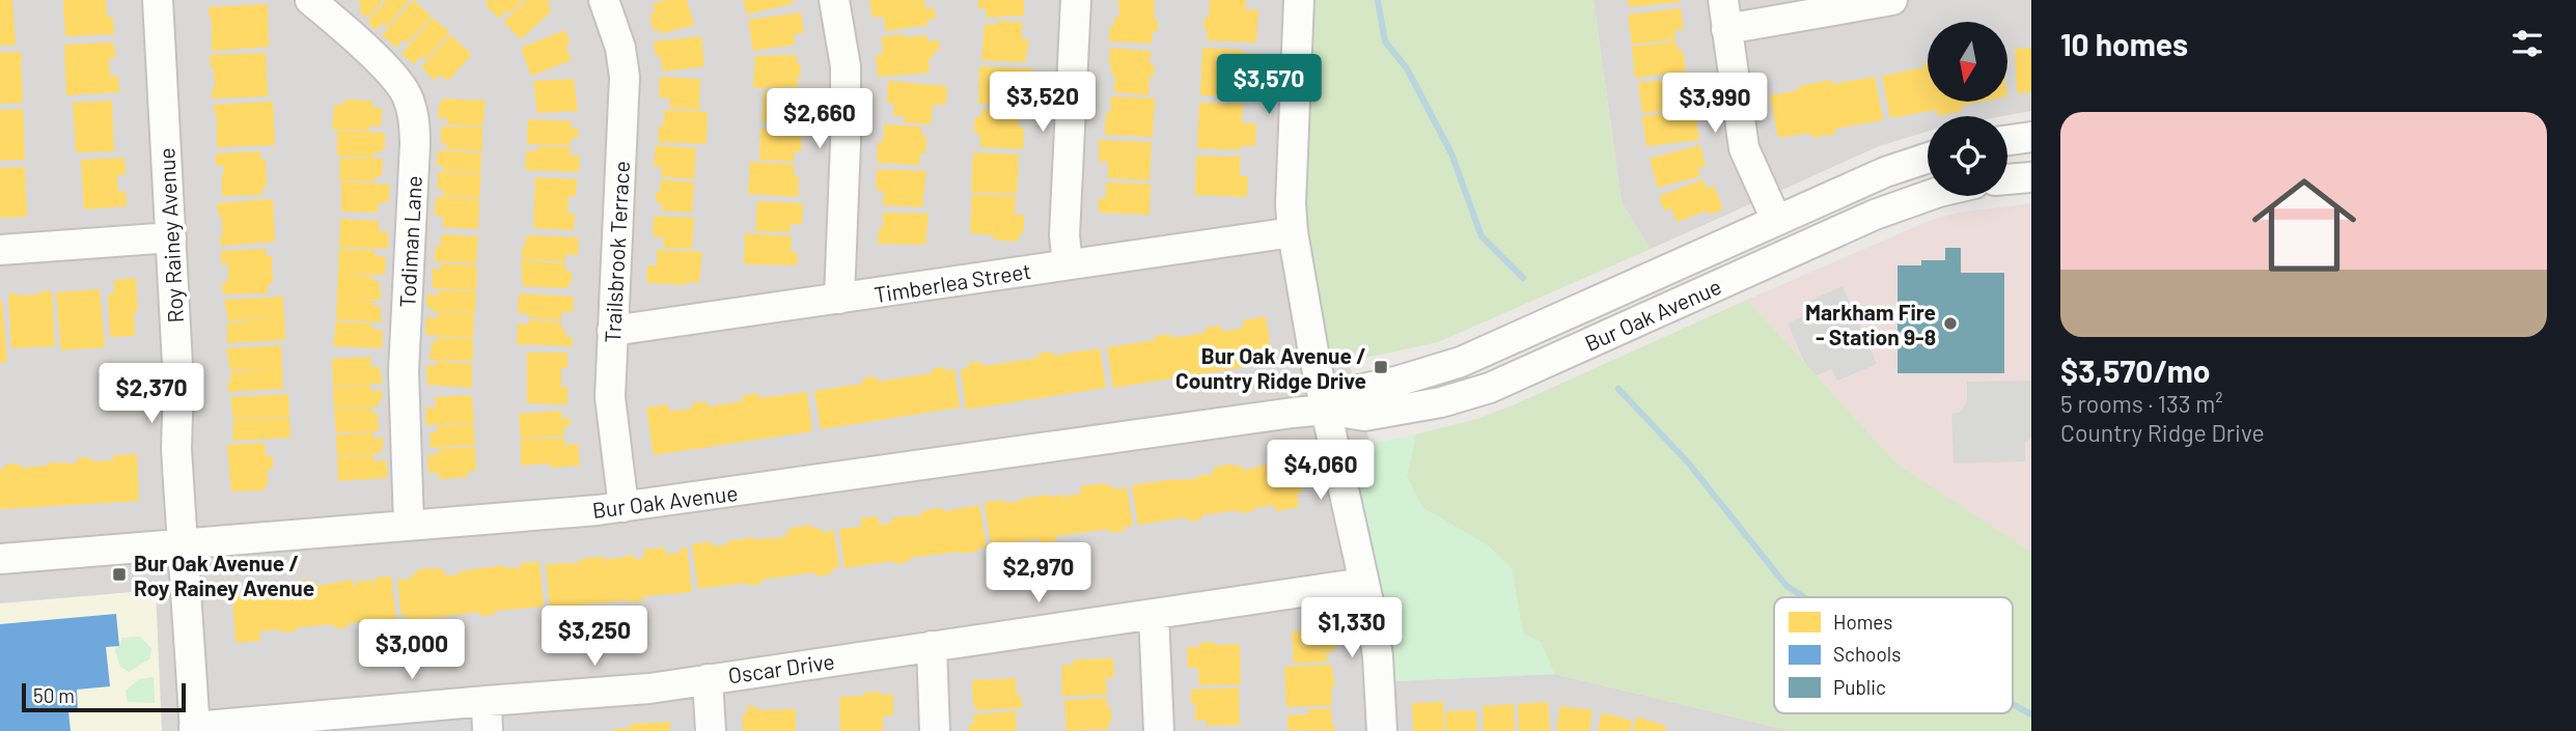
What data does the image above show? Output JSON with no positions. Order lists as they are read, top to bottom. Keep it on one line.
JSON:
{"streets":{"street":["Roy Rainey Avenue","Todiman Lane","Trailsbrook Terrace","Timberlea Street","Bur Oak Avenue","Oscar Drive"]},"crossings":[["Roy Rainey Avenue","Bur Oak Avenue"],["Roy Rainey Avenue","Oscar Drive"],["Todiman Lane","Bur Oak Avenue"],["Trailsbrook Terrace","Timberlea Street"],["Trailsbrook Terrace","Bur Oak Avenue"]],"places":{"other":["Markham Fire - Station 9-8"],"transit":["Bur Oak Avenue / Country Ridge Drive","Bur Oak Avenue / Roy Rainey Avenue"]},"legend":["Homes","Schools","Public"],"scale_bar":"50 m","north":"bottom","page":{"heading":"10 homes","price":["$3,570","$3,520","$3,990","$2,660","$2,370","$4,060","$2,970","$1,330","$3,250","$3,000"],"list":[{"name":"$3,570/mo","note":"5 rooms · 133 m² · Country Ridge Drive"}],"scale":"50 m"}}
